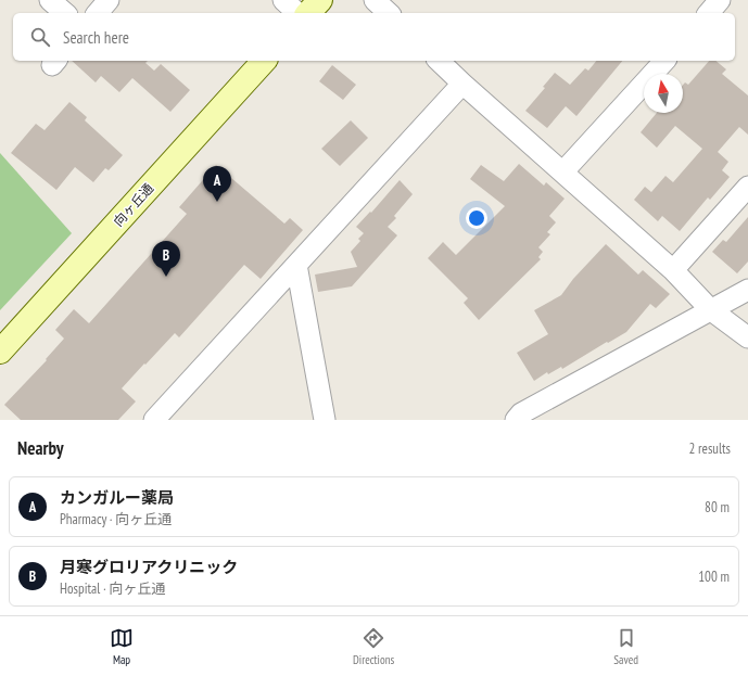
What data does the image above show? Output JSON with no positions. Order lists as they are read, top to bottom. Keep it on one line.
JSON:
{"streets":{"street":["向ヶ丘通"]},"north":"top","page":{"search":"Search here","pins":["A","B"],"heading":["Nearby","2 results"],"list":[{"mark":"A","name":"カンガルー薬局","note":"Pharmacy · 向ヶ丘通","value":"80 m"},{"mark":"B","name":"月寒グロリアクリニック","note":"Hospital · 向ヶ丘通","value":"100 m"}],"nav":["Map","Directions","Saved"]}}
